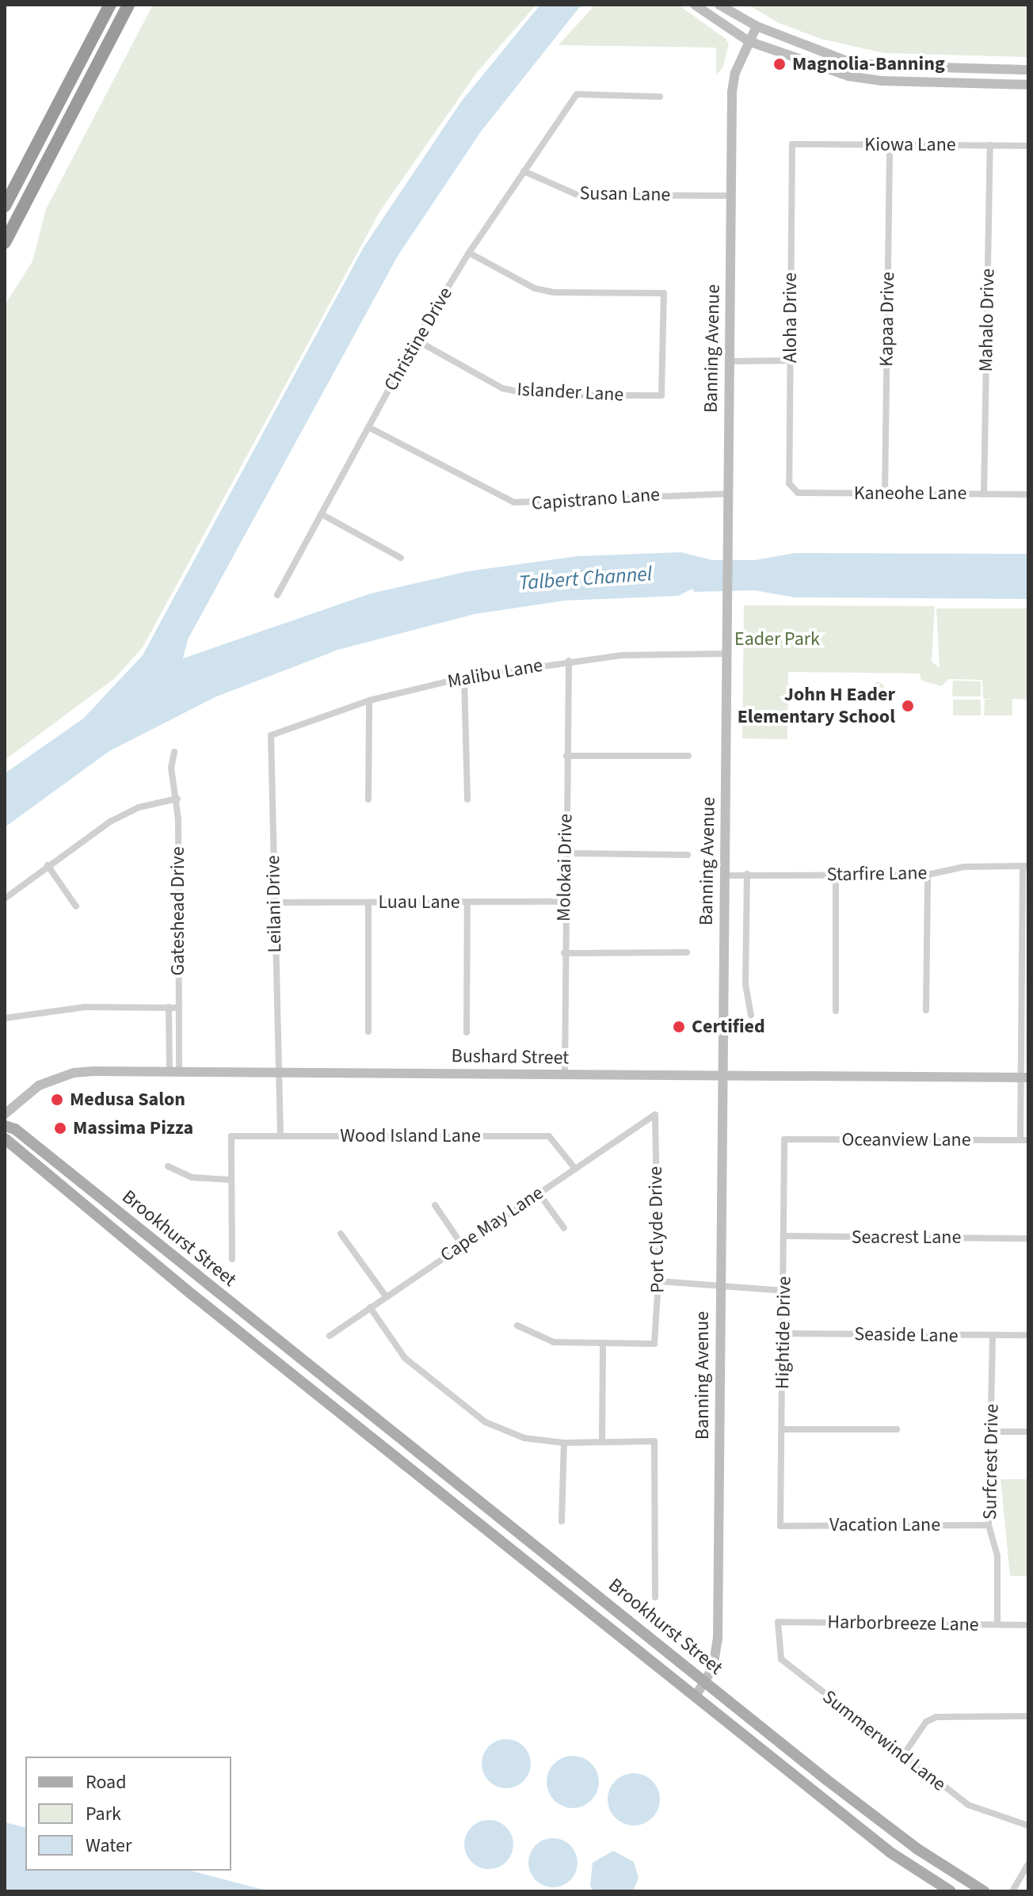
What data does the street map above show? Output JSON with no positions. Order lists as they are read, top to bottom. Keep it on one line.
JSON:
{"streets":{"main road":["Brookhurst Street"],"street":["Kiowa Lane","Susan Lane","Aloha Drive","Kapaa Drive","Mahalo Drive","Christine Drive","Banning Avenue","Islander Lane","Kaneohe Lane","Capistrano Lane","Malibu Lane","Molokai Drive","Starfire Lane","Luau Lane","Leilani Drive","Gateshead Drive","Bushard Street","Wood Island Lane","Oceanview Lane","Cape May Lane","Port Clyde Drive","Seacrest Lane","Hightide Drive","Seaside Lane","Surfcrest Drive","Vacation Lane","Harborbreeze Lane","Summerwind Lane"]},"crossings":[["Kiowa Lane","Aloha Drive"],["Kiowa Lane","Kapaa Drive"],["Kiowa Lane","Mahalo Drive"],["Susan Lane","Christine Drive"],["Susan Lane","Banning Avenue"],["Aloha Drive","Kaneohe Lane"],["Kapaa Drive","Kaneohe Lane"],["Mahalo Drive","Kaneohe Lane"],["Christine Drive","Islander Lane"],["Christine Drive","Capistrano Lane"],["Banning Avenue","Capistrano Lane"],["Banning Avenue","Malibu Lane"],["Banning Avenue","Starfire Lane"],["Banning Avenue","Bushard Street"],["Banning Avenue","Brookhurst Street"],["Malibu Lane","Molokai Drive"],["Malibu Lane","Leilani Drive"],["Molokai Drive","Luau Lane"],["Molokai Drive","Bushard Street"],["Luau Lane","Leilani Drive"],["Leilani Drive","Bushard Street"],["Leilani Drive","Wood Island Lane"],["Gateshead Drive","Bushard Street"],["Wood Island Lane","Cape May Lane"],["Oceanview Lane","Hightide Drive"],["Cape May Lane","Port Clyde Drive"],["Seacrest Lane","Hightide Drive"],["Hightide Drive","Seaside Lane"],["Hightide Drive","Vacation Lane"],["Seaside Lane","Surfcrest Drive"],["Surfcrest Drive","Vacation Lane"],["Surfcrest Drive","Harborbreeze Lane"],["Harborbreeze Lane","Summerwind Lane"]],"water":["Talbert Channel"],"parks":["Eader Park"],"places":["Magnolia-Banning","John H Eader Elementary School","Certified","Medusa Salon","Massima Pizza"],"legend":["Road","Park","Water"]}
